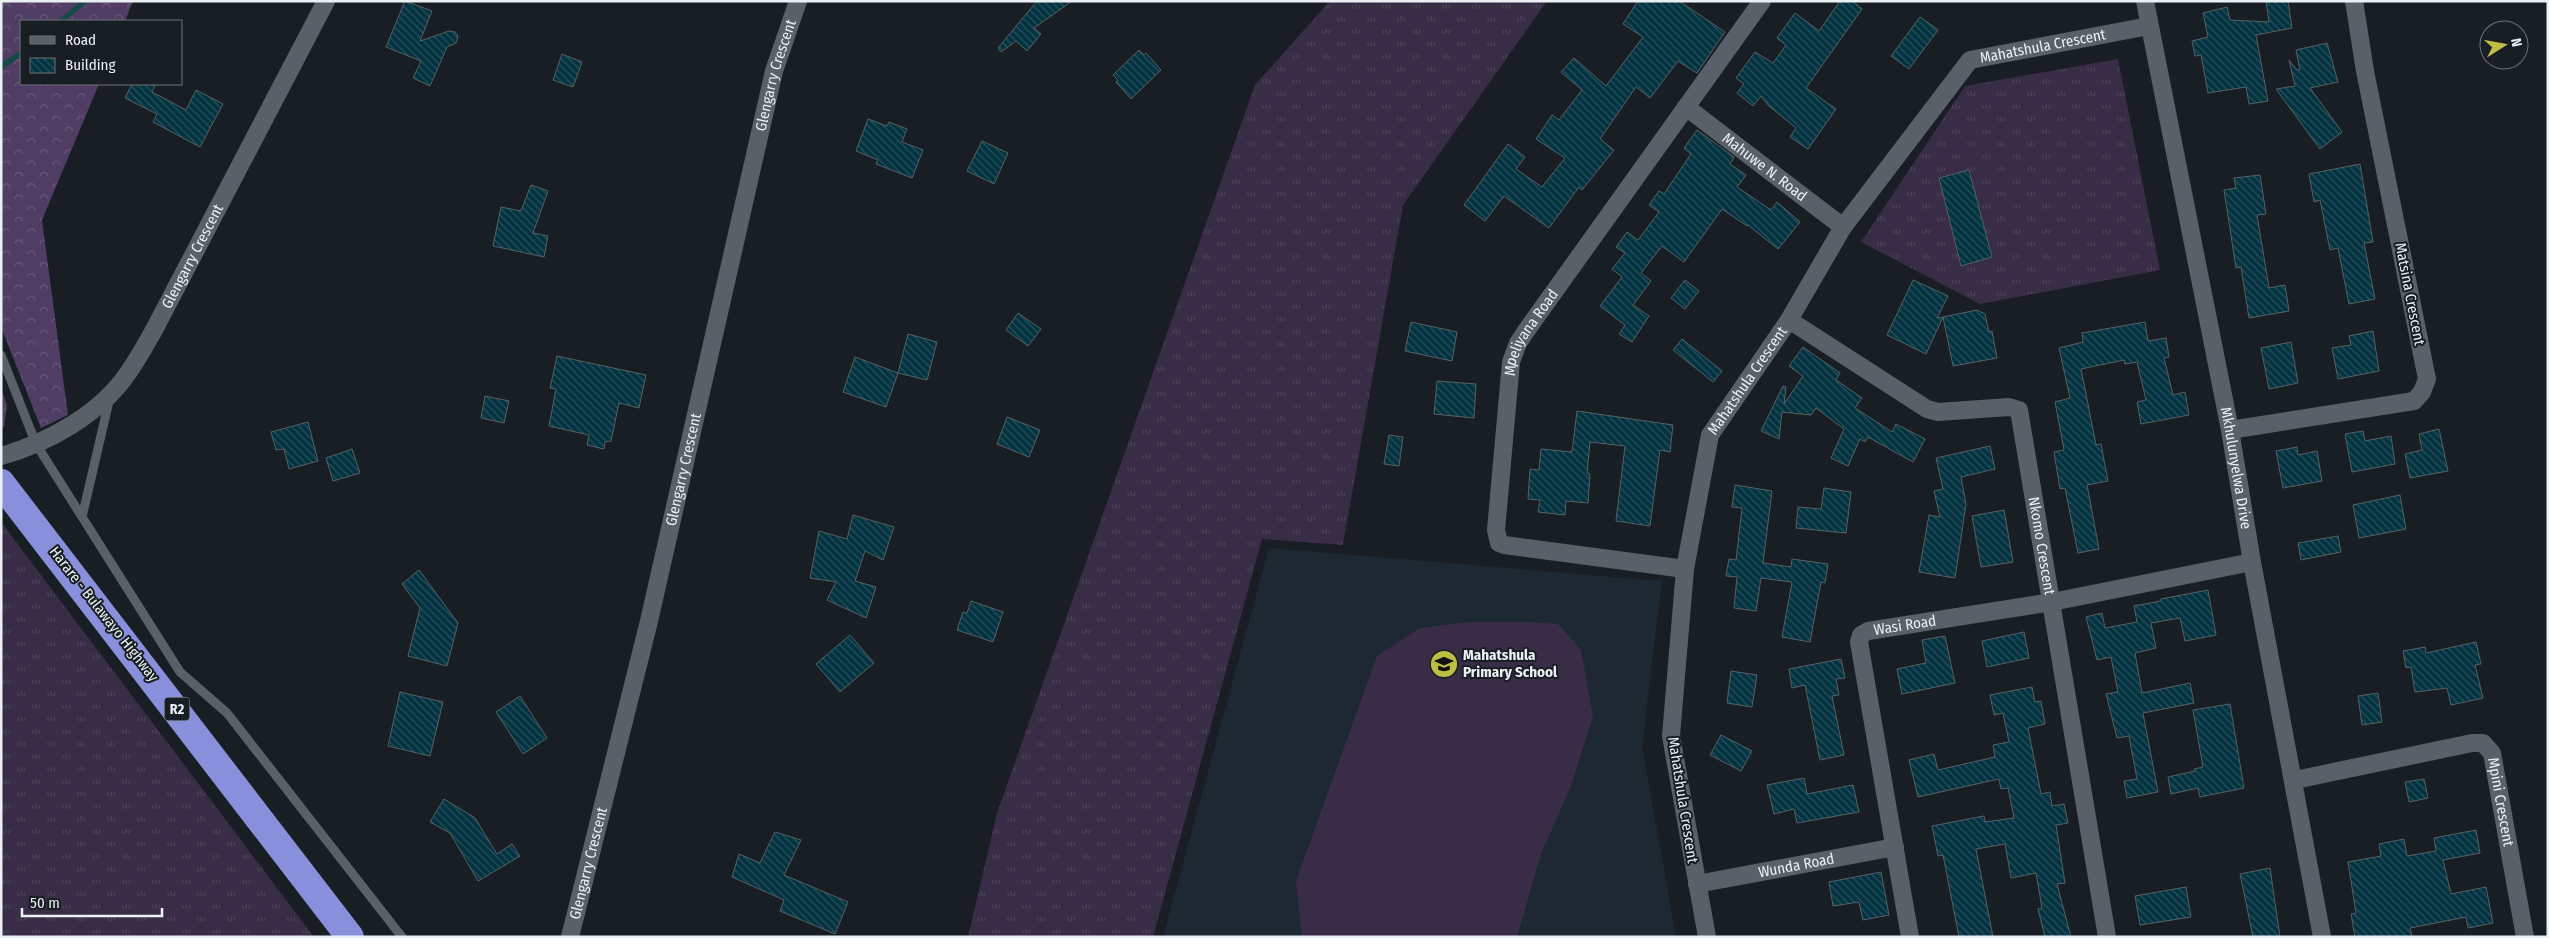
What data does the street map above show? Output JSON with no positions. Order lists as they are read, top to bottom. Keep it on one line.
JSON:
{"streets":{"highway":["Harare - Bulawayo Highway","R2"],"street":["Mahatshula Crescent","Glengarry Crescent","Mahuwe N. Road","Matsina Crescent","Mpeliyana Road","Mkhulunyelwa Drive","Nkomo Crescent","Wasi Road","Mpini Crescent","Wunda Road"]},"crossings":[["Mahatshula Crescent","Mahuwe N. Road"],["Mahatshula Crescent","Mpeliyana Road"],["Mahatshula Crescent","Mkhulunyelwa Drive"],["Mahatshula Crescent","Nkomo Crescent"],["Mahatshula Crescent","Wunda Road"],["Mahuwe N. Road","Mpeliyana Road"],["Matsina Crescent","Mkhulunyelwa Drive"],["Mkhulunyelwa Drive","Wasi Road"],["Mkhulunyelwa Drive","Mpini Crescent"],["Nkomo Crescent","Wasi Road"],["Wasi Road","Wunda Road"]],"places":{"school or university":["Mahatshula Primary School"]},"legend":["Road","Building"],"scale_bar":"50 m","north":"right"}
